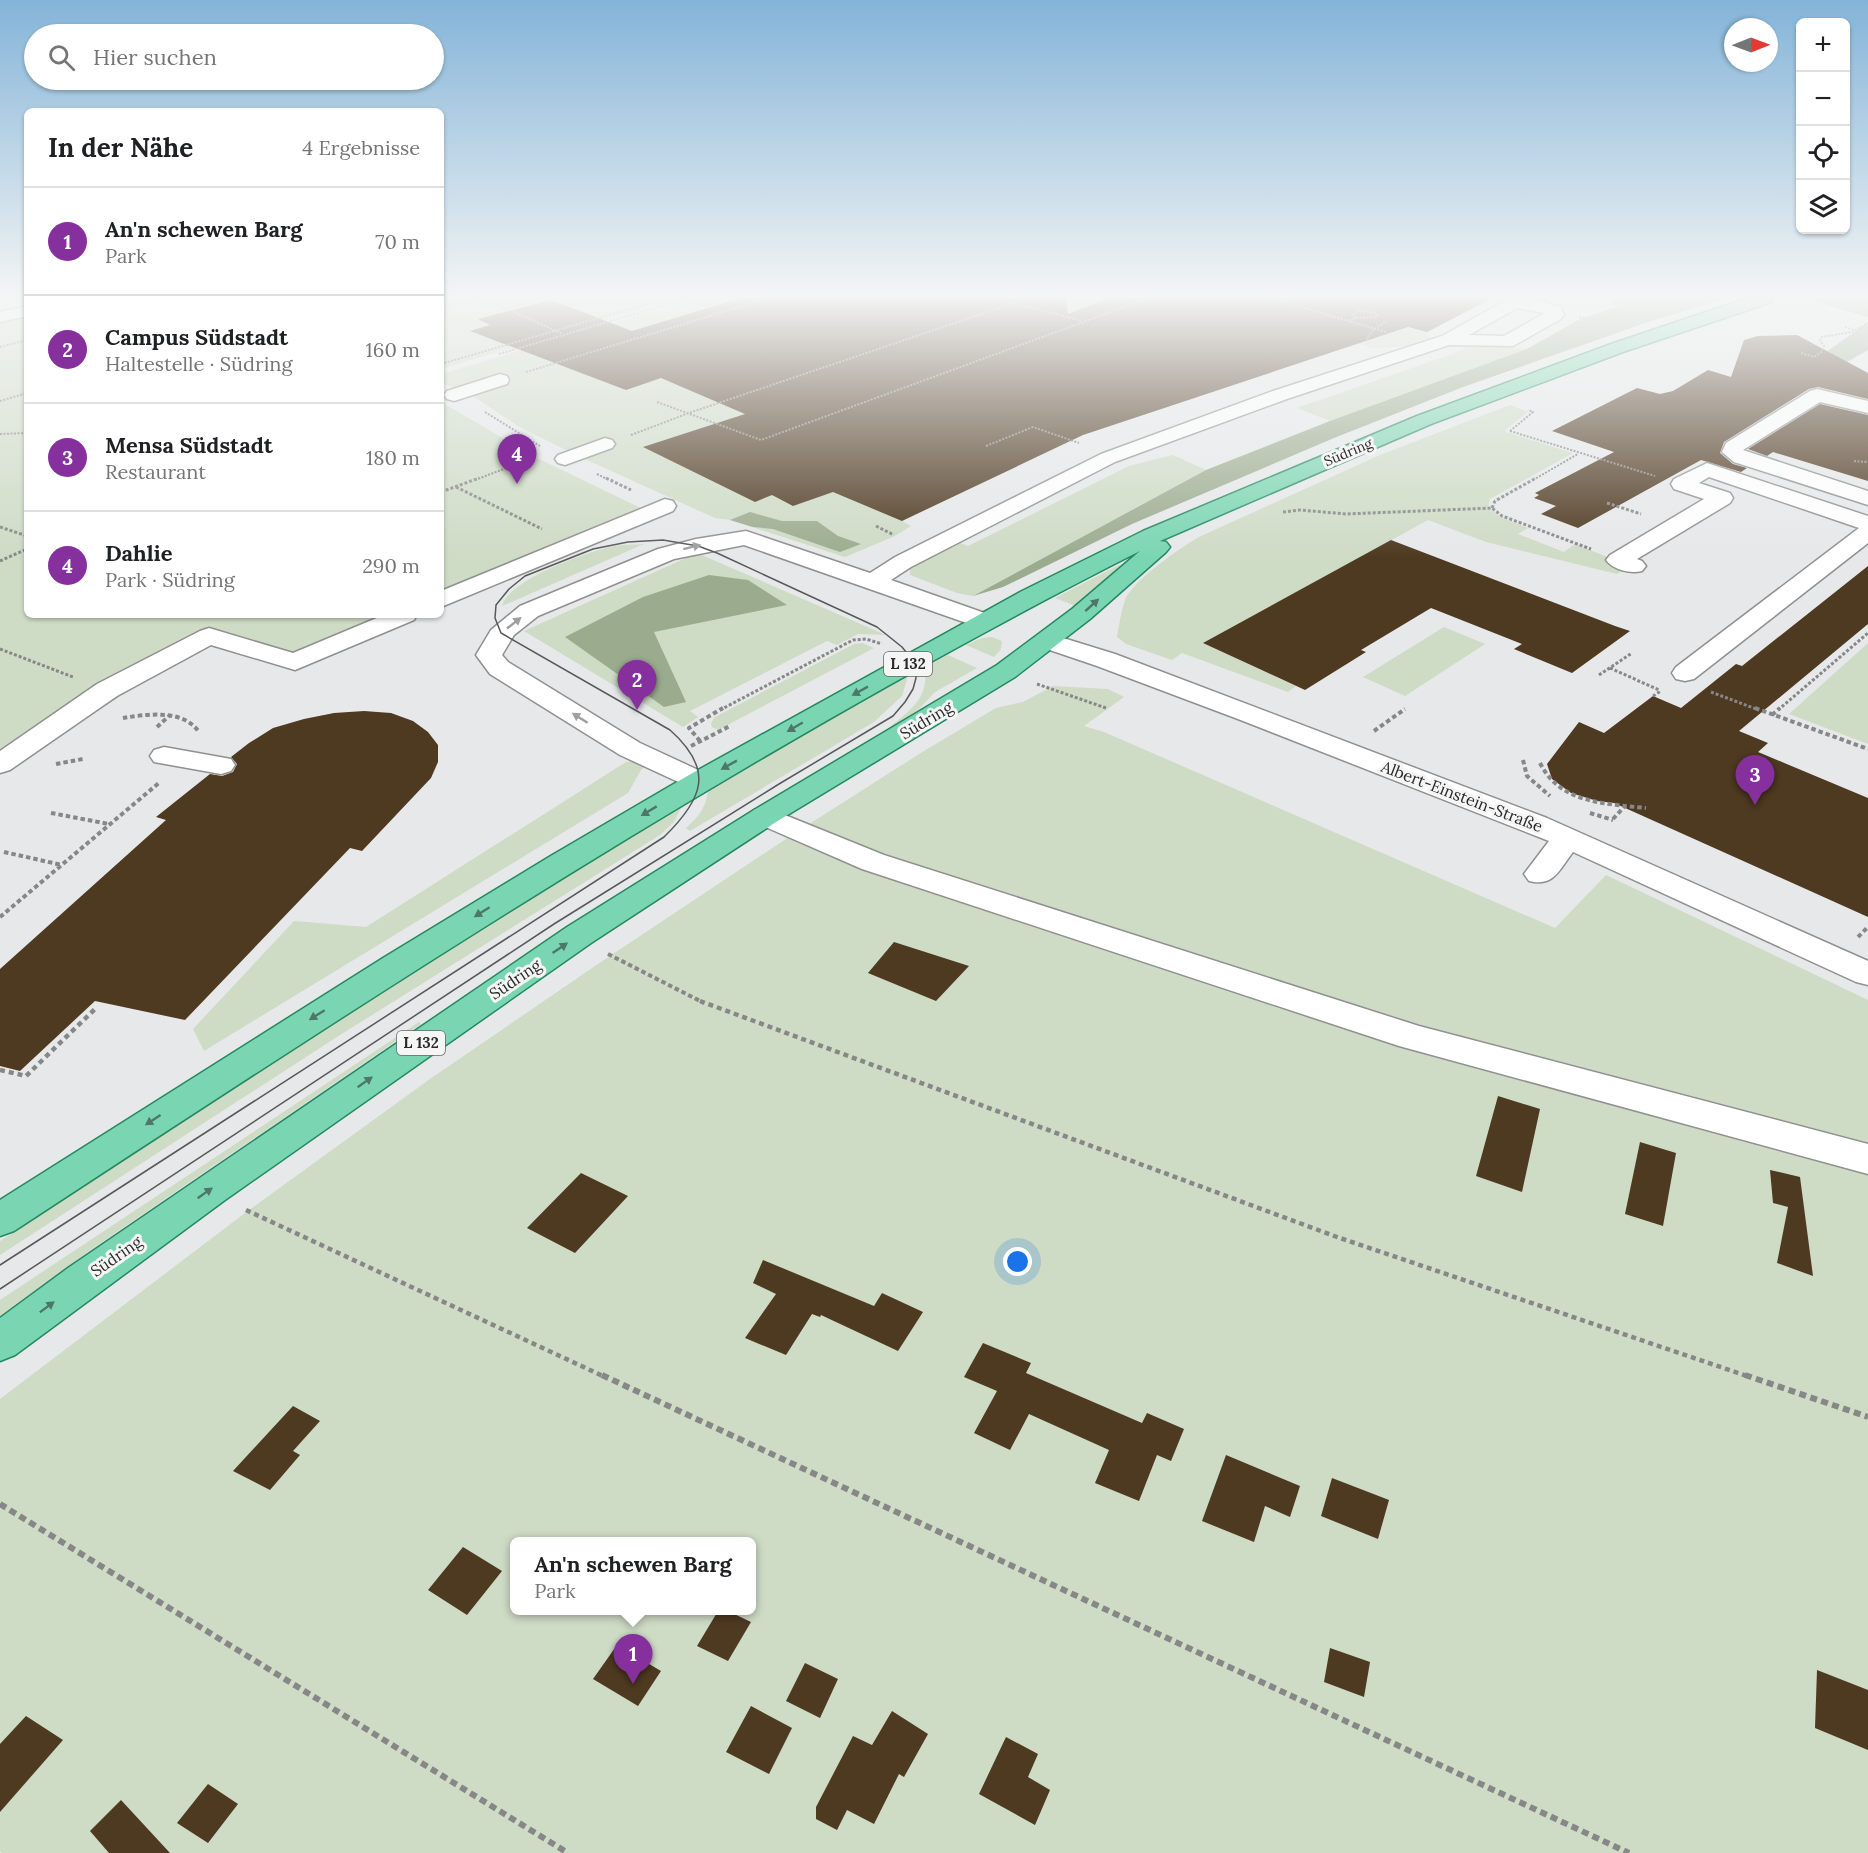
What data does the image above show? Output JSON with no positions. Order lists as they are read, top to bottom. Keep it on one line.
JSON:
{"streets":{"main road":["Südring","L 132"],"street":["Albert-Einstein-Straße"]},"crossings":[["Südring","Albert-Einstein-Straße"]],"north":"right","page":{"map_buttons":["+","−"],"search":"Hier suchen","heading":["In der Nähe","4 Ergebnisse"],"list":[{"mark":"1","name":"An'n schewen Barg","note":"Park","value":"70 m"},{"mark":"2","name":"Campus Südstadt","note":"Haltestelle · Südring","value":"160 m"},{"mark":"3","name":"Mensa Südstadt","note":"Restaurant","value":"180 m"},{"mark":"4","name":"Dahlie","note":"Park · Südring","value":"290 m"}],"pins":["4","2","3","1"],"popup":["An'n schewen Barg","Park"]}}
